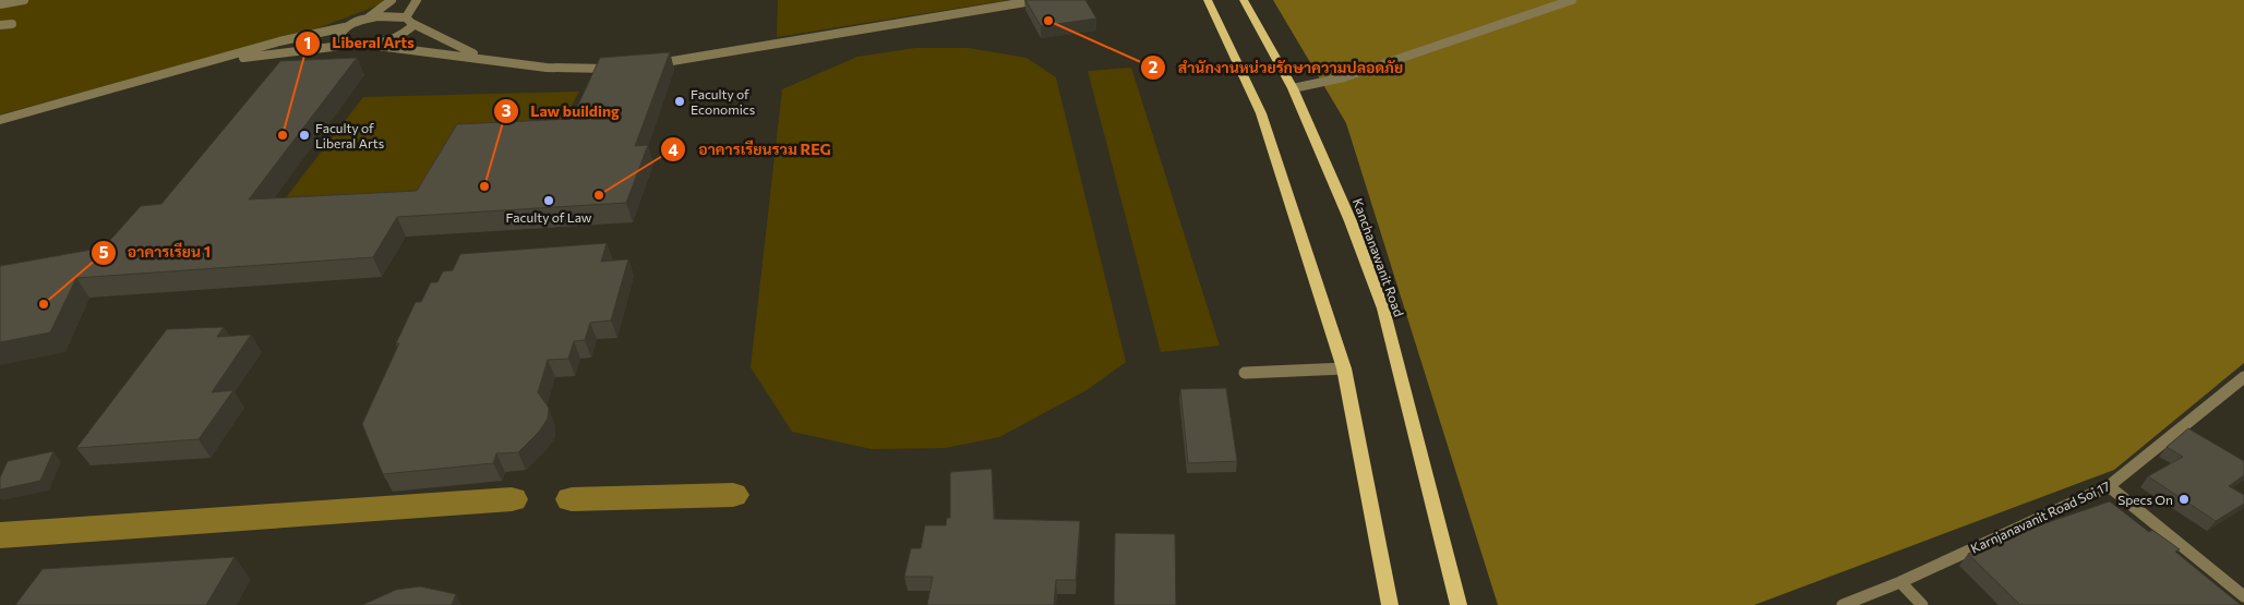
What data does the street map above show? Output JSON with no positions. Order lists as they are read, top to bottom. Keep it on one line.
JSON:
{"streets":{"main road":["Kanchanawanit Road"],"street":["Karnjanavanit Road Soi 17"]},"places":["สำนักงานหน่วยรักษาความปลอดภัย","Faculty of Economics","Liberal Arts","Faculty of Liberal Arts","Law building","อาคารเรียนรวม REG","Faculty of Law","อาคารเรียน 1","Specs On"]}
